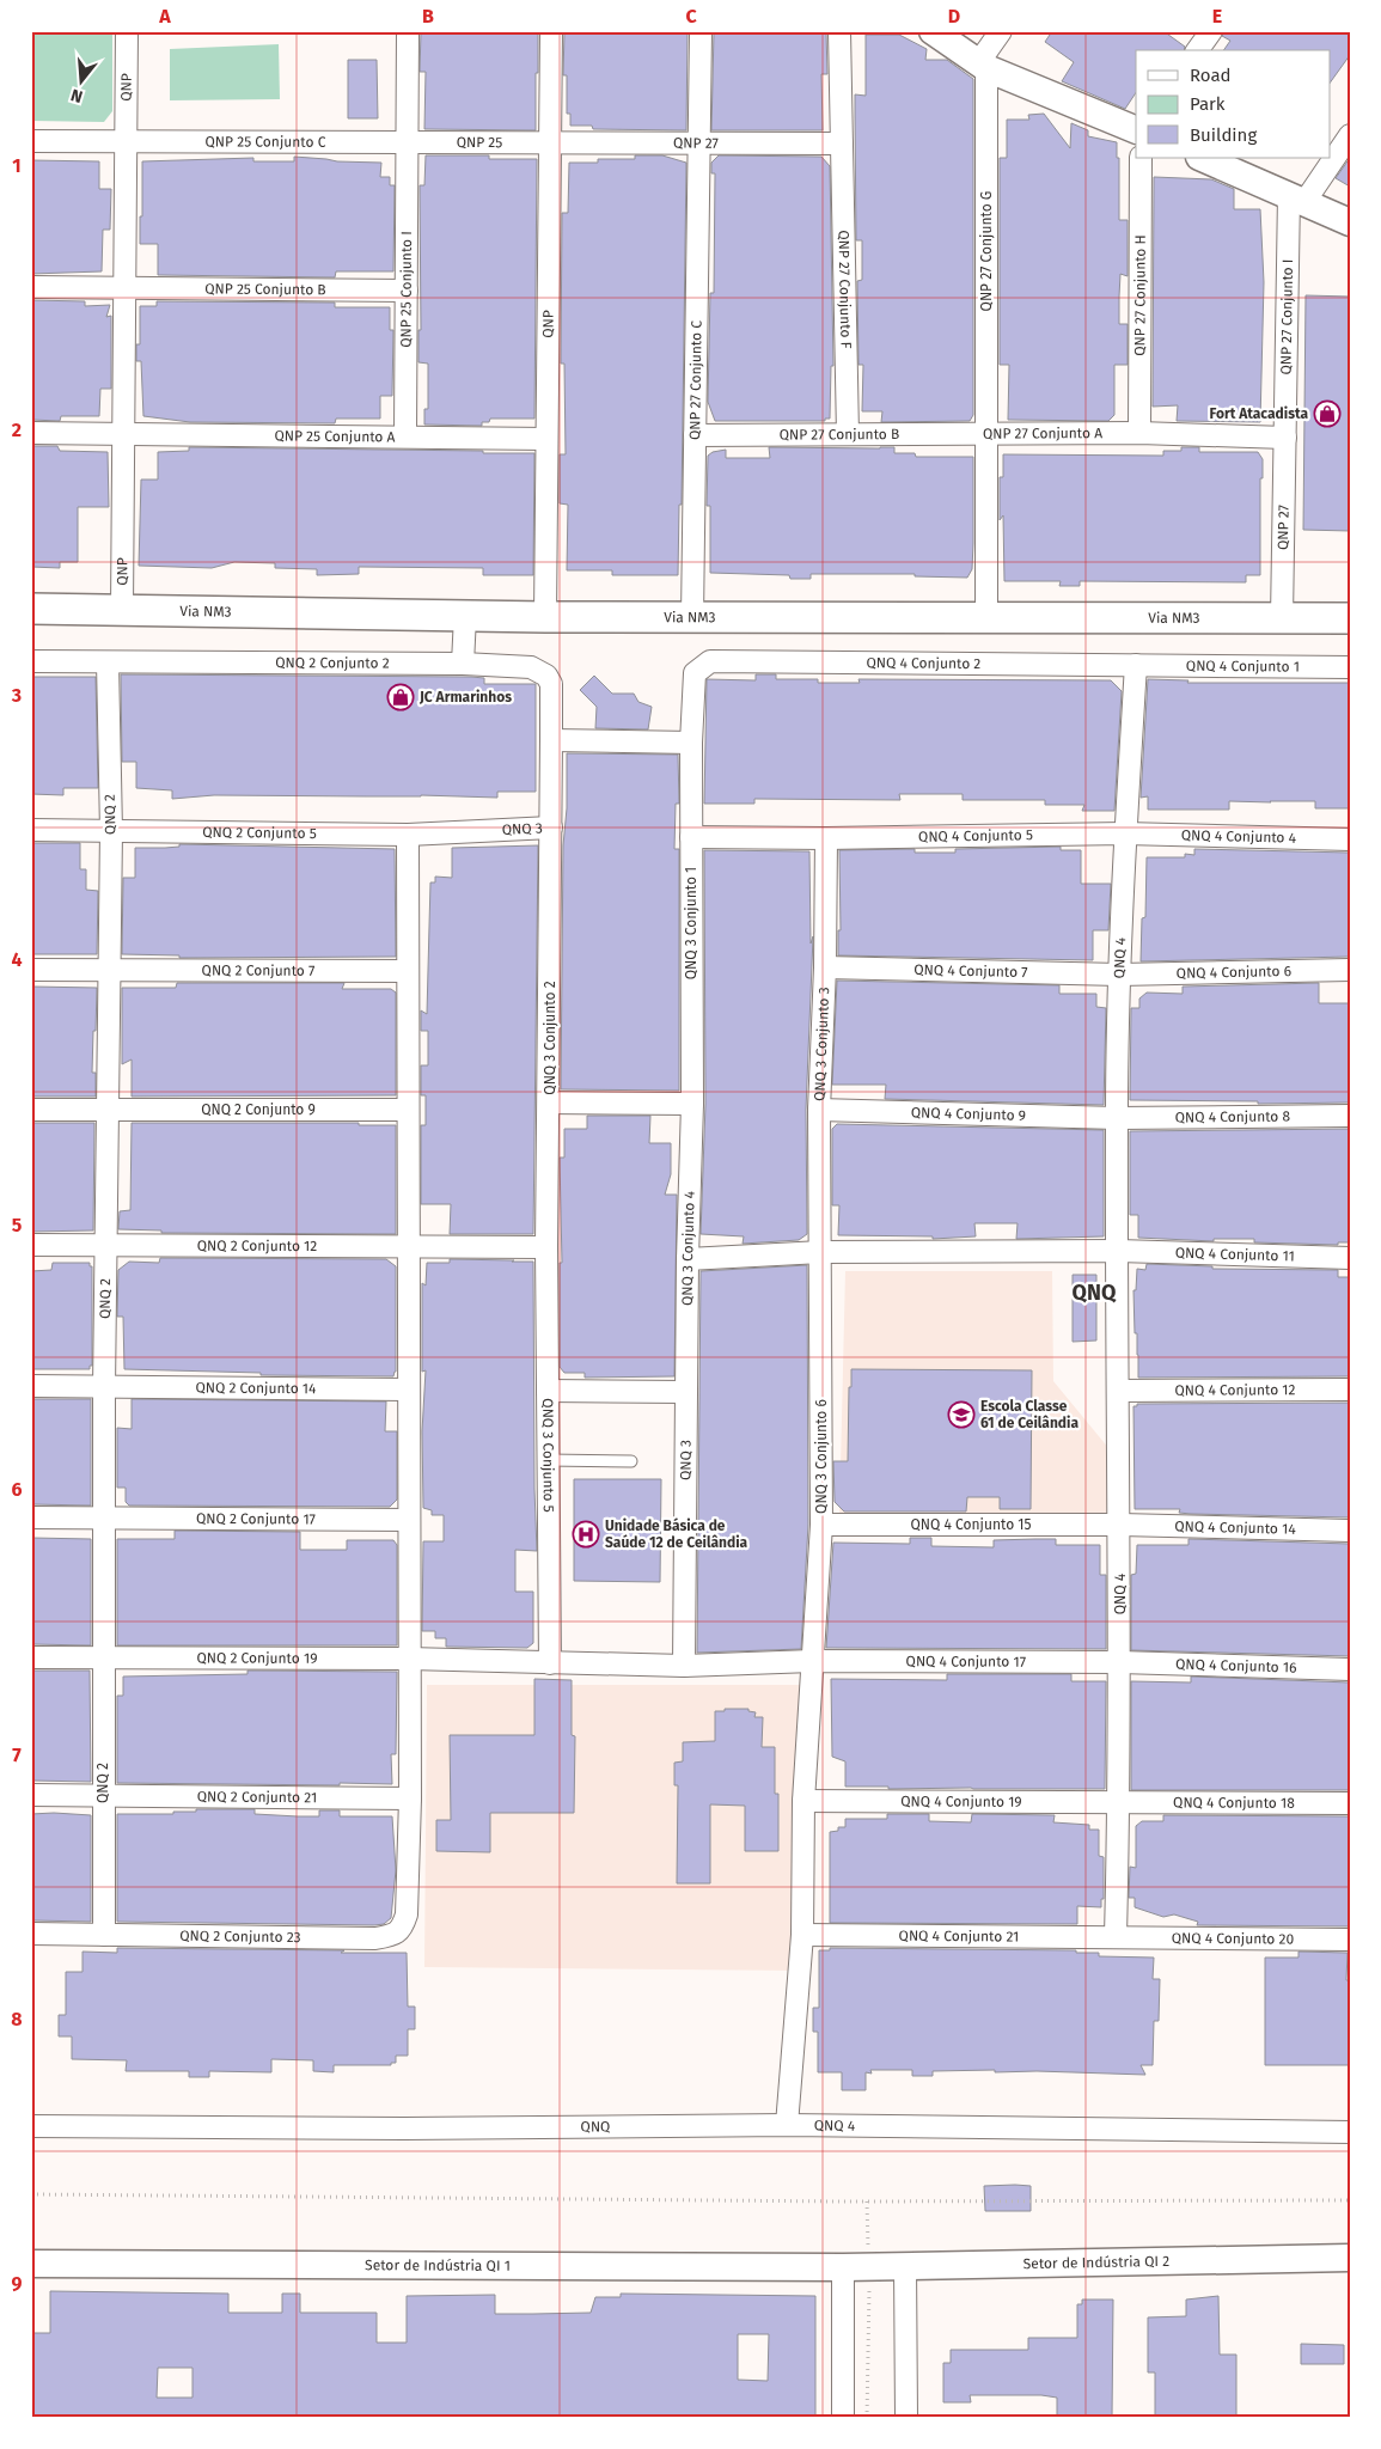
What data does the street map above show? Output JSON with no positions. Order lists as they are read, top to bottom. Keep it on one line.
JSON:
{"streets":{"main road":["Via NM3"],"street":["QNP","QNP 25 Conjunto C","QNP 25","QNP 27","QNP 27 Conjunto G","QNP 25 Conjunto B","QNP 25 Conjunto I","QNP 27 Conjunto F","QNP 27 Conjunto H","QNP 27 Conjunto I","QNP 27 Conjunto C","QNP 25 Conjunto A","QNP 27 Conjunto B","QNP 27 Conjunto A","QNQ 2 Conjunto 2","QNQ 4 Conjunto 2","QNQ 4 Conjunto 1","QNQ 2","QNQ 3","QNQ 2 Conjunto 5","QNQ 4 Conjunto 5","QNQ 4 Conjunto 4","QNQ 3 Conjunto 1","QNQ 4","QNQ 2 Conjunto 7","QNQ 4 Conjunto 7","QNQ 4 Conjunto 6","QNQ 3 Conjunto 2","QNQ 3 Conjunto 3","QNQ 2 Conjunto 9","QNQ 4 Conjunto 9","QNQ 4 Conjunto 8","QNQ 2 Conjunto 12","QNQ 3 Conjunto 4","QNQ 4 Conjunto 11","QNQ 2 Conjunto 14","QNQ 4 Conjunto 12","QNQ 3 Conjunto 5","QNQ 3 Conjunto 6","QNQ 2 Conjunto 17","QNQ 4 Conjunto 15","QNQ 4 Conjunto 14","QNQ 2 Conjunto 19","QNQ 4 Conjunto 17","QNQ 4 Conjunto 16","QNQ 2 Conjunto 21","QNQ 4 Conjunto 19","QNQ 4 Conjunto 18","QNQ 4 Conjunto 21","QNQ 2 Conjunto 23","QNQ 4 Conjunto 20","QNQ","Setor de Indústria QI 2","Setor de Indústria QI 1"]},"crossings":[["QNP","QNP 25 Conjunto C"],["QNP","QNP 25"],["QNP","QNP 27"],["QNP","QNP 25 Conjunto B"],["QNP","QNP 25 Conjunto A"],["QNP","Via NM3"],["QNP 25 Conjunto C","QNP 25"],["QNP 25 Conjunto C","QNP 25 Conjunto I"],["QNP 25","QNP 27"],["QNP 25","QNP 25 Conjunto I"],["QNP 27","QNP 27 Conjunto F"],["QNP 27","QNP 27 Conjunto I"],["QNP 27","QNP 27 Conjunto C"],["QNP 27","QNP 27 Conjunto A"],["QNP 27","Via NM3"],["QNP 27 Conjunto G","QNP 27 Conjunto B"],["QNP 27 Conjunto G","QNP 27 Conjunto A"],["QNP 25 Conjunto B","QNP 25 Conjunto I"],["QNP 25 Conjunto I","QNP 25 Conjunto A"],["QNP 27 Conjunto F","QNP 27 Conjunto B"],["QNP 27 Conjunto H","QNP 27 Conjunto A"],["QNP 27 Conjunto I","QNP 27 Conjunto A"],["QNP 27 Conjunto C","QNP 27 Conjunto B"],["QNP 27 Conjunto C","Via NM3"],["QNP 27 Conjunto B","QNP 27 Conjunto A"],["QNP 27 Conjunto A","Via NM3"],["QNQ 2 Conjunto 2","QNQ 2"],["QNQ 2 Conjunto 2","QNQ 3"],["QNQ 4 Conjunto 2","QNQ 4 Conjunto 1"],["QNQ 4 Conjunto 2","QNQ 3 Conjunto 1"],["QNQ 4 Conjunto 2","QNQ 4"],["QNQ 4 Conjunto 1","QNQ 4"],["QNQ 2","QNQ 2 Conjunto 5"],["QNQ 2","QNQ 2 Conjunto 7"],["QNQ 2","QNQ 2 Conjunto 9"],["QNQ 2","QNQ 2 Conjunto 12"],["QNQ 2","QNQ 2 Conjunto 14"],["QNQ 2","QNQ 2 Conjunto 17"],["QNQ 2","QNQ 2 Conjunto 19"],["QNQ 2","QNQ 2 Conjunto 21"],["QNQ 2","QNQ 2 Conjunto 23"],["QNQ 3","QNQ 2 Conjunto 5"],["QNQ 3","QNQ 3 Conjunto 2"],["QNQ 3","QNQ 3 Conjunto 4"],["QNQ 4 Conjunto 5","QNQ 4 Conjunto 4"],["QNQ 4 Conjunto 5","QNQ 4"],["QNQ 4 Conjunto 5","QNQ 3 Conjunto 3"],["QNQ 4 Conjunto 4","QNQ 4"],["QNQ 3 Conjunto 1","QNQ 3 Conjunto 4"],["QNQ 4","QNQ 4 Conjunto 7"],["QNQ 4","QNQ 4 Conjunto 6"],["QNQ 4","QNQ 4 Conjunto 9"],["QNQ 4","QNQ 4 Conjunto 8"],["QNQ 4","QNQ 4 Conjunto 11"],["QNQ 4","QNQ 4 Conjunto 12"],["QNQ 4","QNQ 4 Conjunto 15"],["QNQ 4","QNQ 4 Conjunto 14"],["QNQ 4","QNQ 4 Conjunto 17"],["QNQ 4","QNQ 4 Conjunto 16"],["QNQ 4","QNQ 4 Conjunto 19"],["QNQ 4","QNQ 4 Conjunto 18"],["QNQ 4","QNQ 4 Conjunto 21"],["QNQ 4","QNQ 4 Conjunto 20"],["QNQ 4","QNQ"],["QNQ 4 Conjunto 7","QNQ 4 Conjunto 6"],["QNQ 4 Conjunto 7","QNQ 3 Conjunto 3"],["QNQ 3 Conjunto 2","QNQ 3 Conjunto 5"],["QNQ 3 Conjunto 3","QNQ 4 Conjunto 9"],["QNQ 3 Conjunto 3","QNQ 3 Conjunto 6"],["QNQ 4 Conjunto 9","QNQ 4 Conjunto 8"],["QNQ 3 Conjunto 6","QNQ 4 Conjunto 15"],["QNQ 3 Conjunto 6","QNQ 4 Conjunto 17"],["QNQ 4 Conjunto 15","QNQ 4 Conjunto 14"],["QNQ 4 Conjunto 17","QNQ 4 Conjunto 16"],["QNQ 2 Conjunto 21","QNQ 2 Conjunto 23"],["QNQ 4 Conjunto 19","QNQ 4 Conjunto 18"],["QNQ 4 Conjunto 21","QNQ 4 Conjunto 20"],["Setor de Indústria QI 2","Setor de Indústria QI 1"]],"districts":["QNQ"],"places":{"shop":["Fort Atacadista","JC Armarinhos"],"school or university":["Escola Classe 61 de Ceilândia"],"hospital":["Unidade Básica de Saúde 12 de Ceilândia"]},"legend":["Road","Park","Building"],"north":"bottom","grid":{"columns":["A","B","C","D","E"],"rows":["1","2","3","4","5","6","7","8","9"]}}
